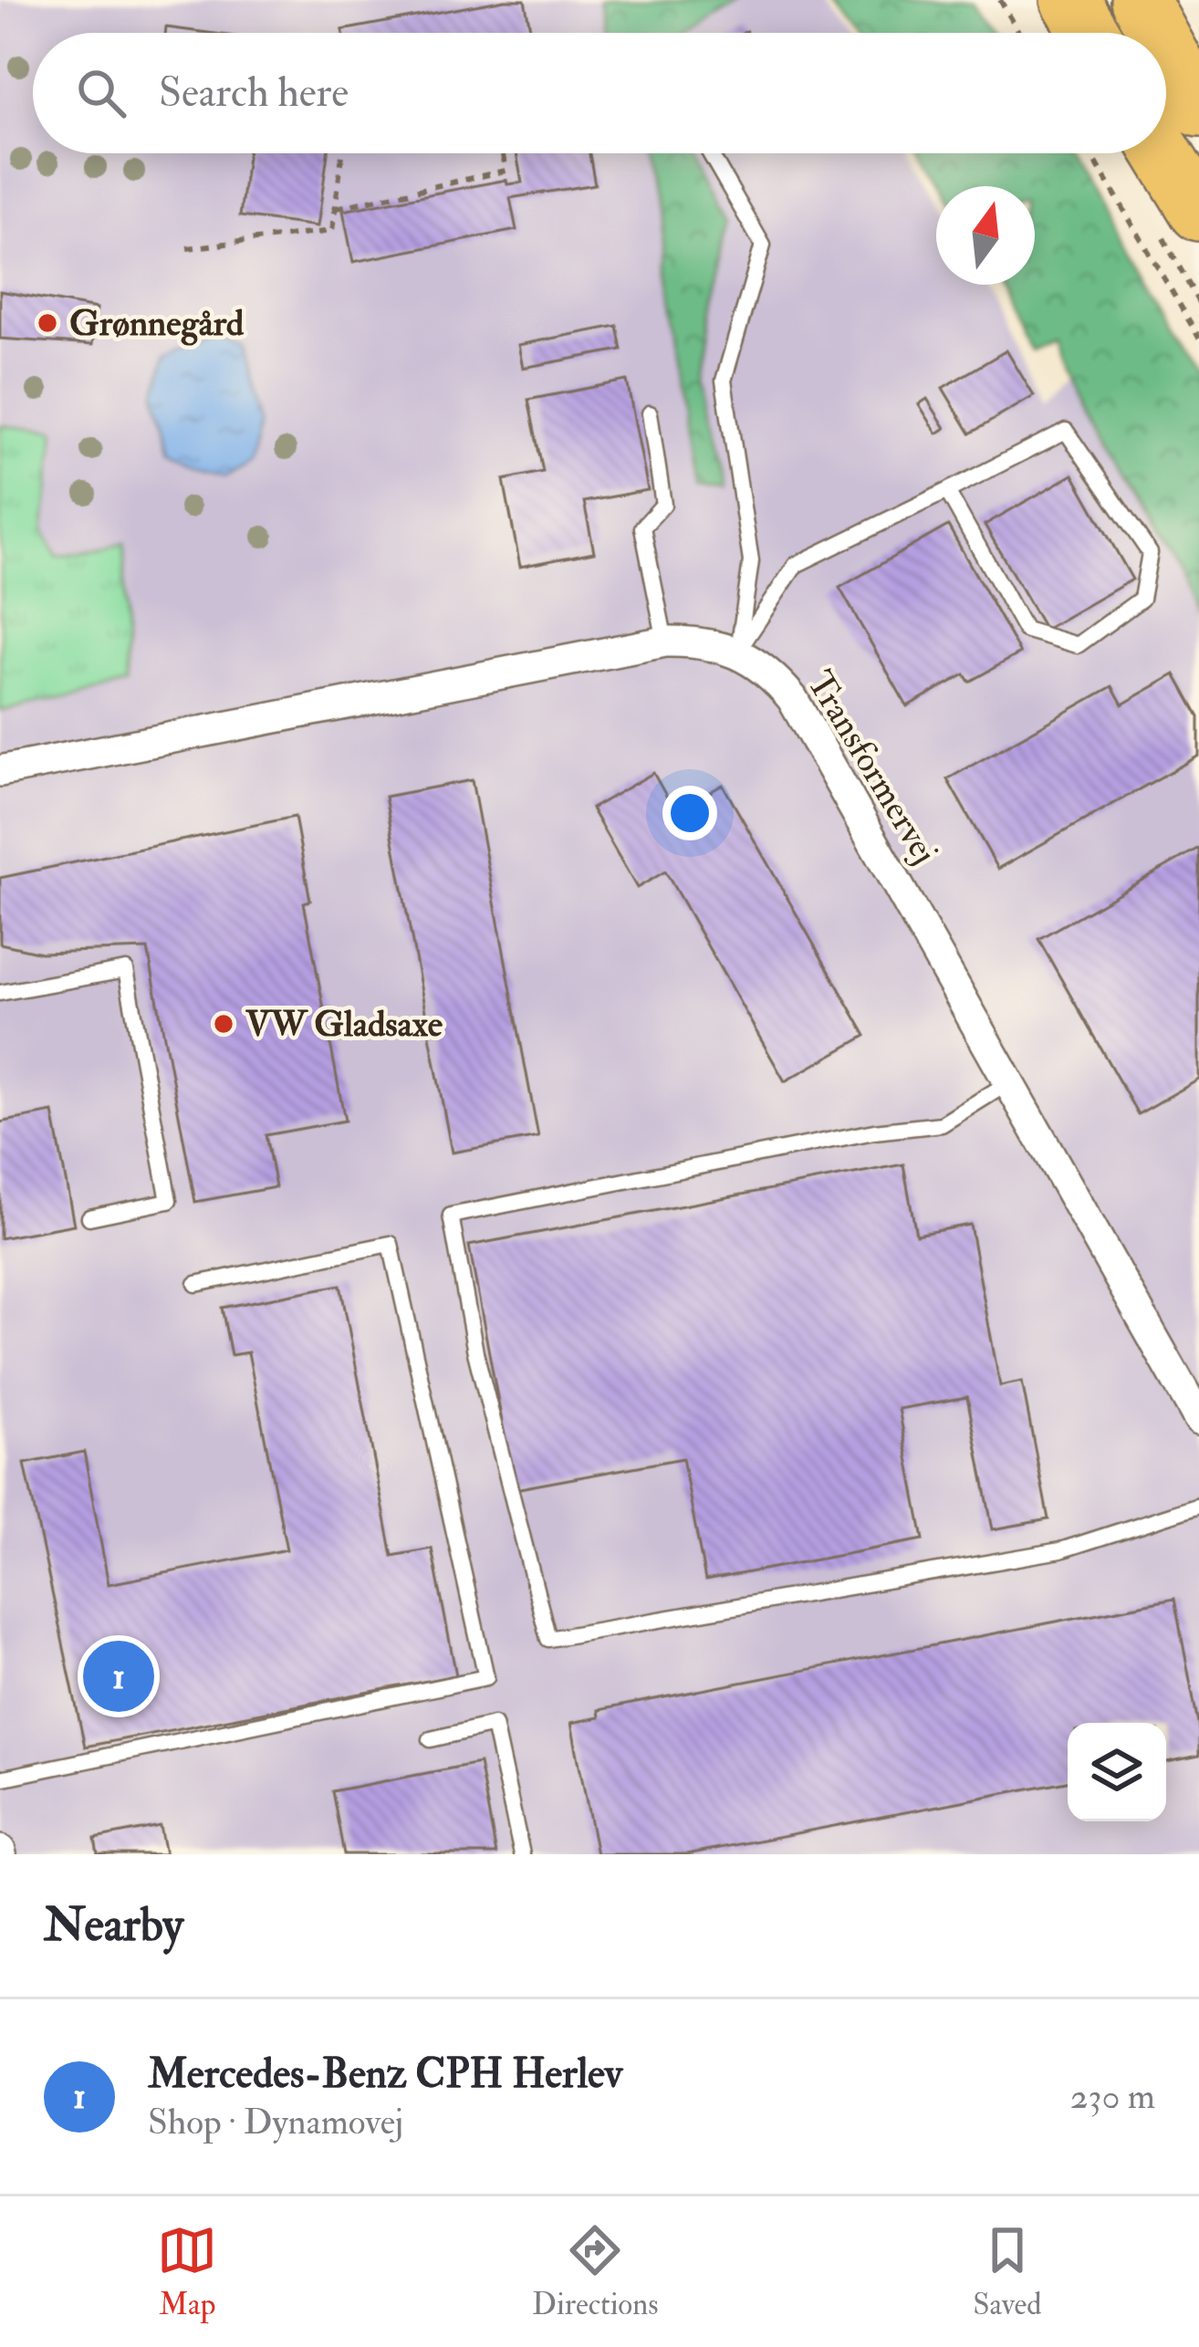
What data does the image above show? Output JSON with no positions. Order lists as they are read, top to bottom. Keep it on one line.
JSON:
{"streets":{"street":["Transformervej"]},"places":["Grønnegård","VW Gladsaxe"],"north":"top","page":{"search":"Search here","pins":"1","heading":"Nearby","list":[{"mark":"1","name":"Mercedes-Benz CPH Herlev","note":"Shop · Dynamovej","value":"230 m"}],"nav":["Map","Directions","Saved"]}}
